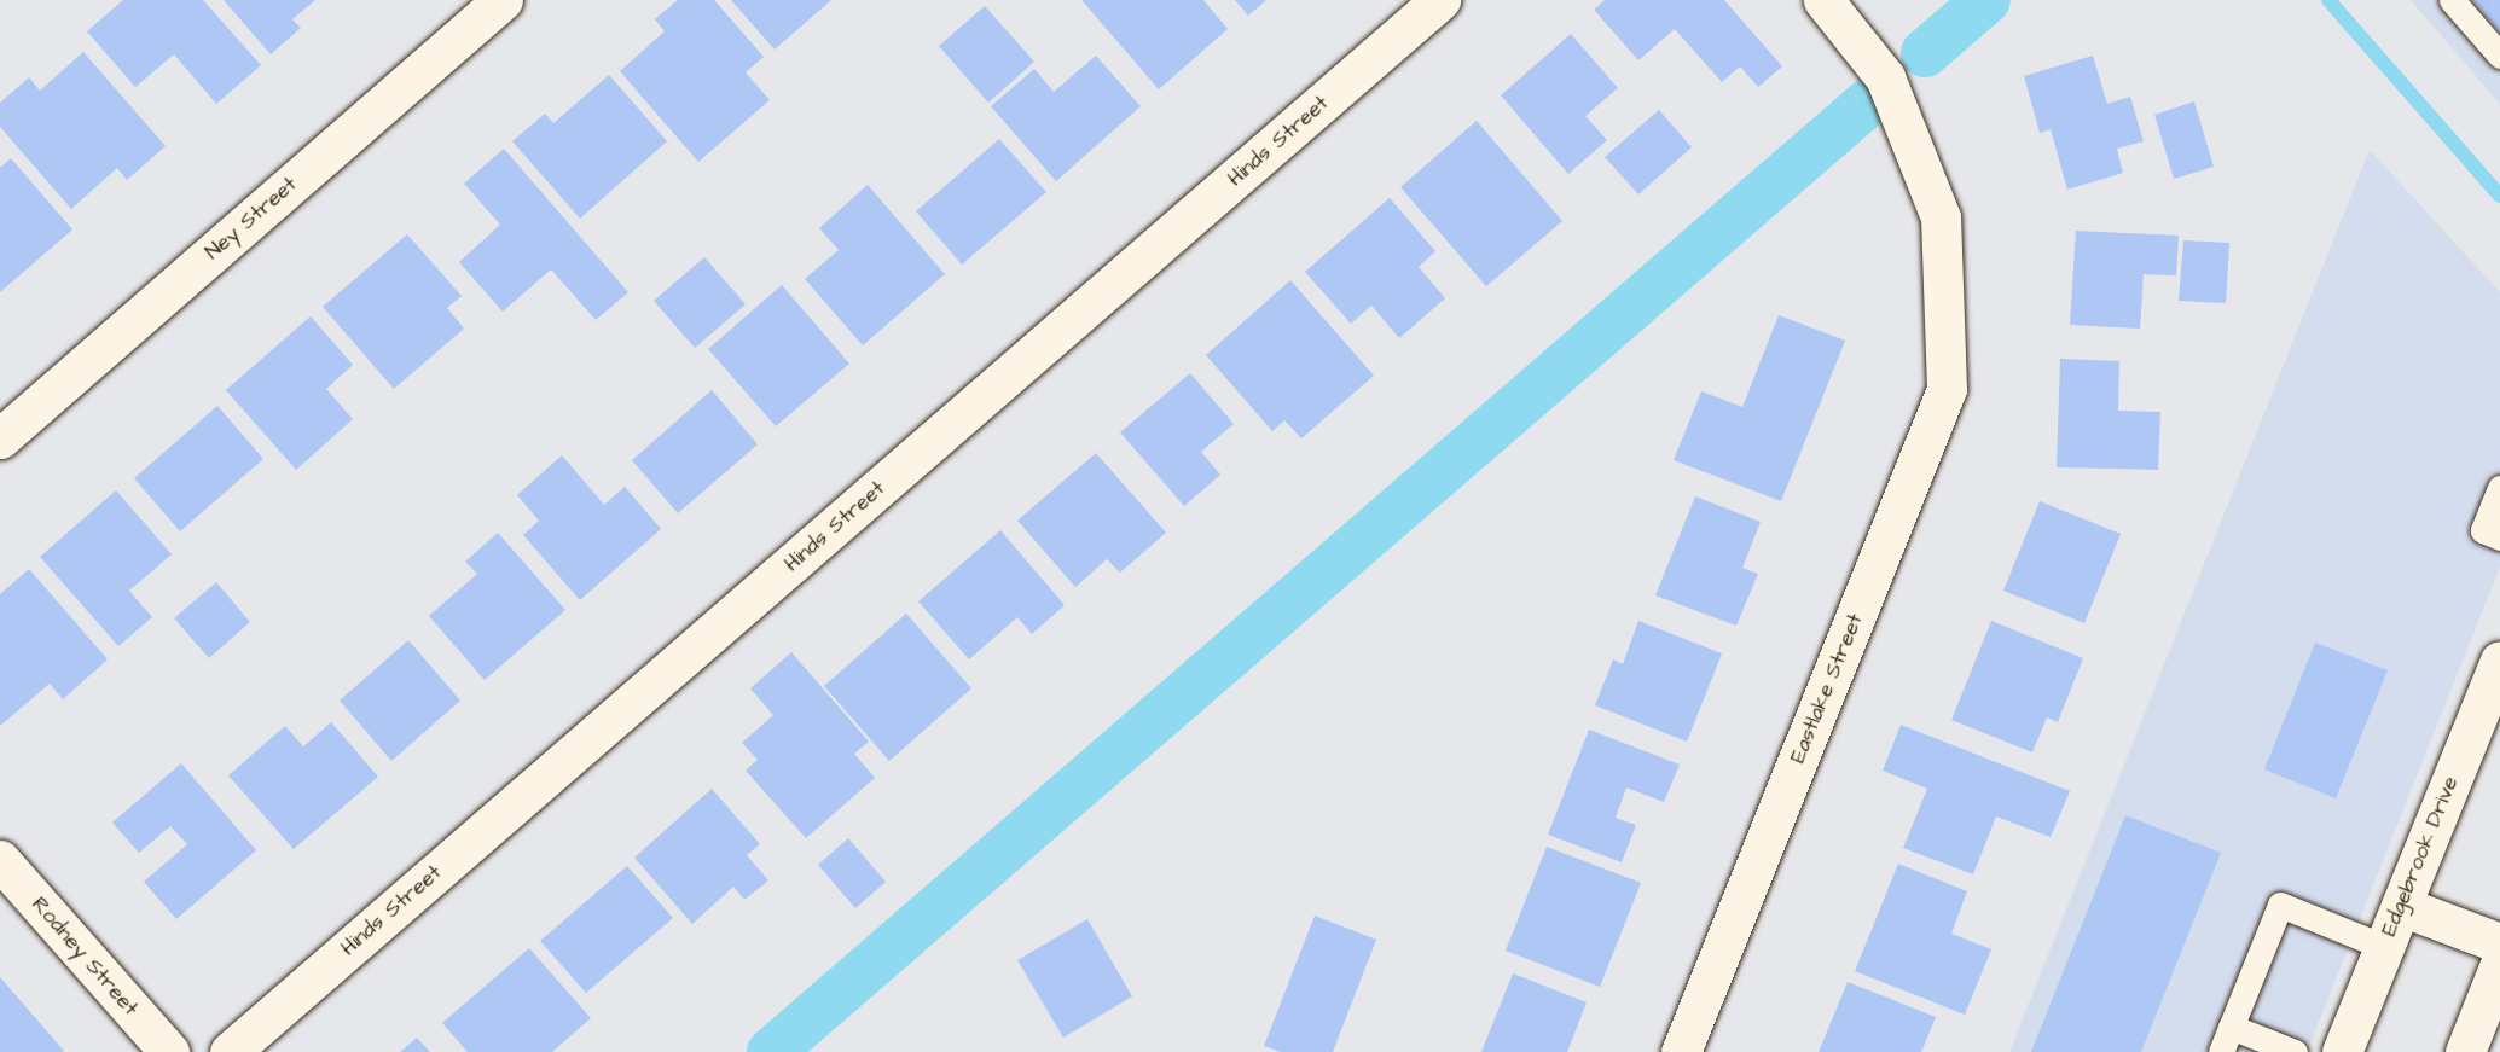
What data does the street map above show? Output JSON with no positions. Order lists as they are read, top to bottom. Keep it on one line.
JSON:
{"streets":{"street":["Hinds Street","Ney Street","Eastlake Street","Edgebrook Drive","Rodney Street"]}}
